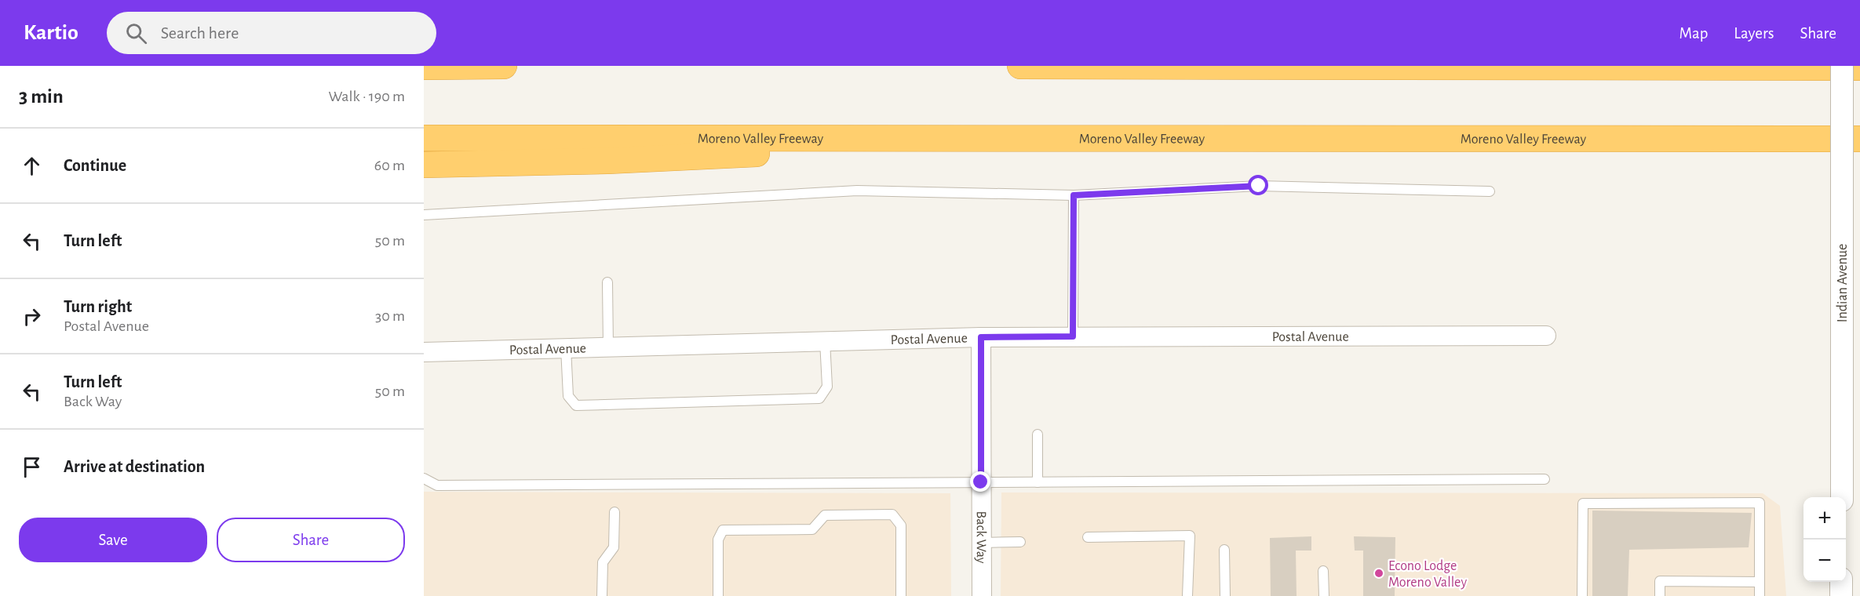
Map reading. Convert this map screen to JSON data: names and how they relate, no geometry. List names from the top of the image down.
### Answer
{
  "streets": {
    "highway": ["Moreno Valley Freeway"],
    "street": ["Indian Avenue", "Postal Avenue", "Back Way"]
  },
  "crossings": [
    ["Postal Avenue", "Back Way"]
  ],
  "places": ["Econo Lodge Moreno Valley"],
  "page": {
    "header": "Kartio",
    "search": "Search here",
    "nav": ["Map", "Layers", "Share"],
    "heading": ["3 min", "Walk · 190 m"],
    "list": [
      ["Continue", "60 m"],
      ["Turn left", "50 m"],
      ["Turn right", "Postal Avenue", "30 m"],
      ["Turn left", "Back Way", "50 m"],
      "Arrive at destination"
    ],
    "map_buttons": ["+", "−"],
    "buttons": ["Save", "Share"]
  }
}
